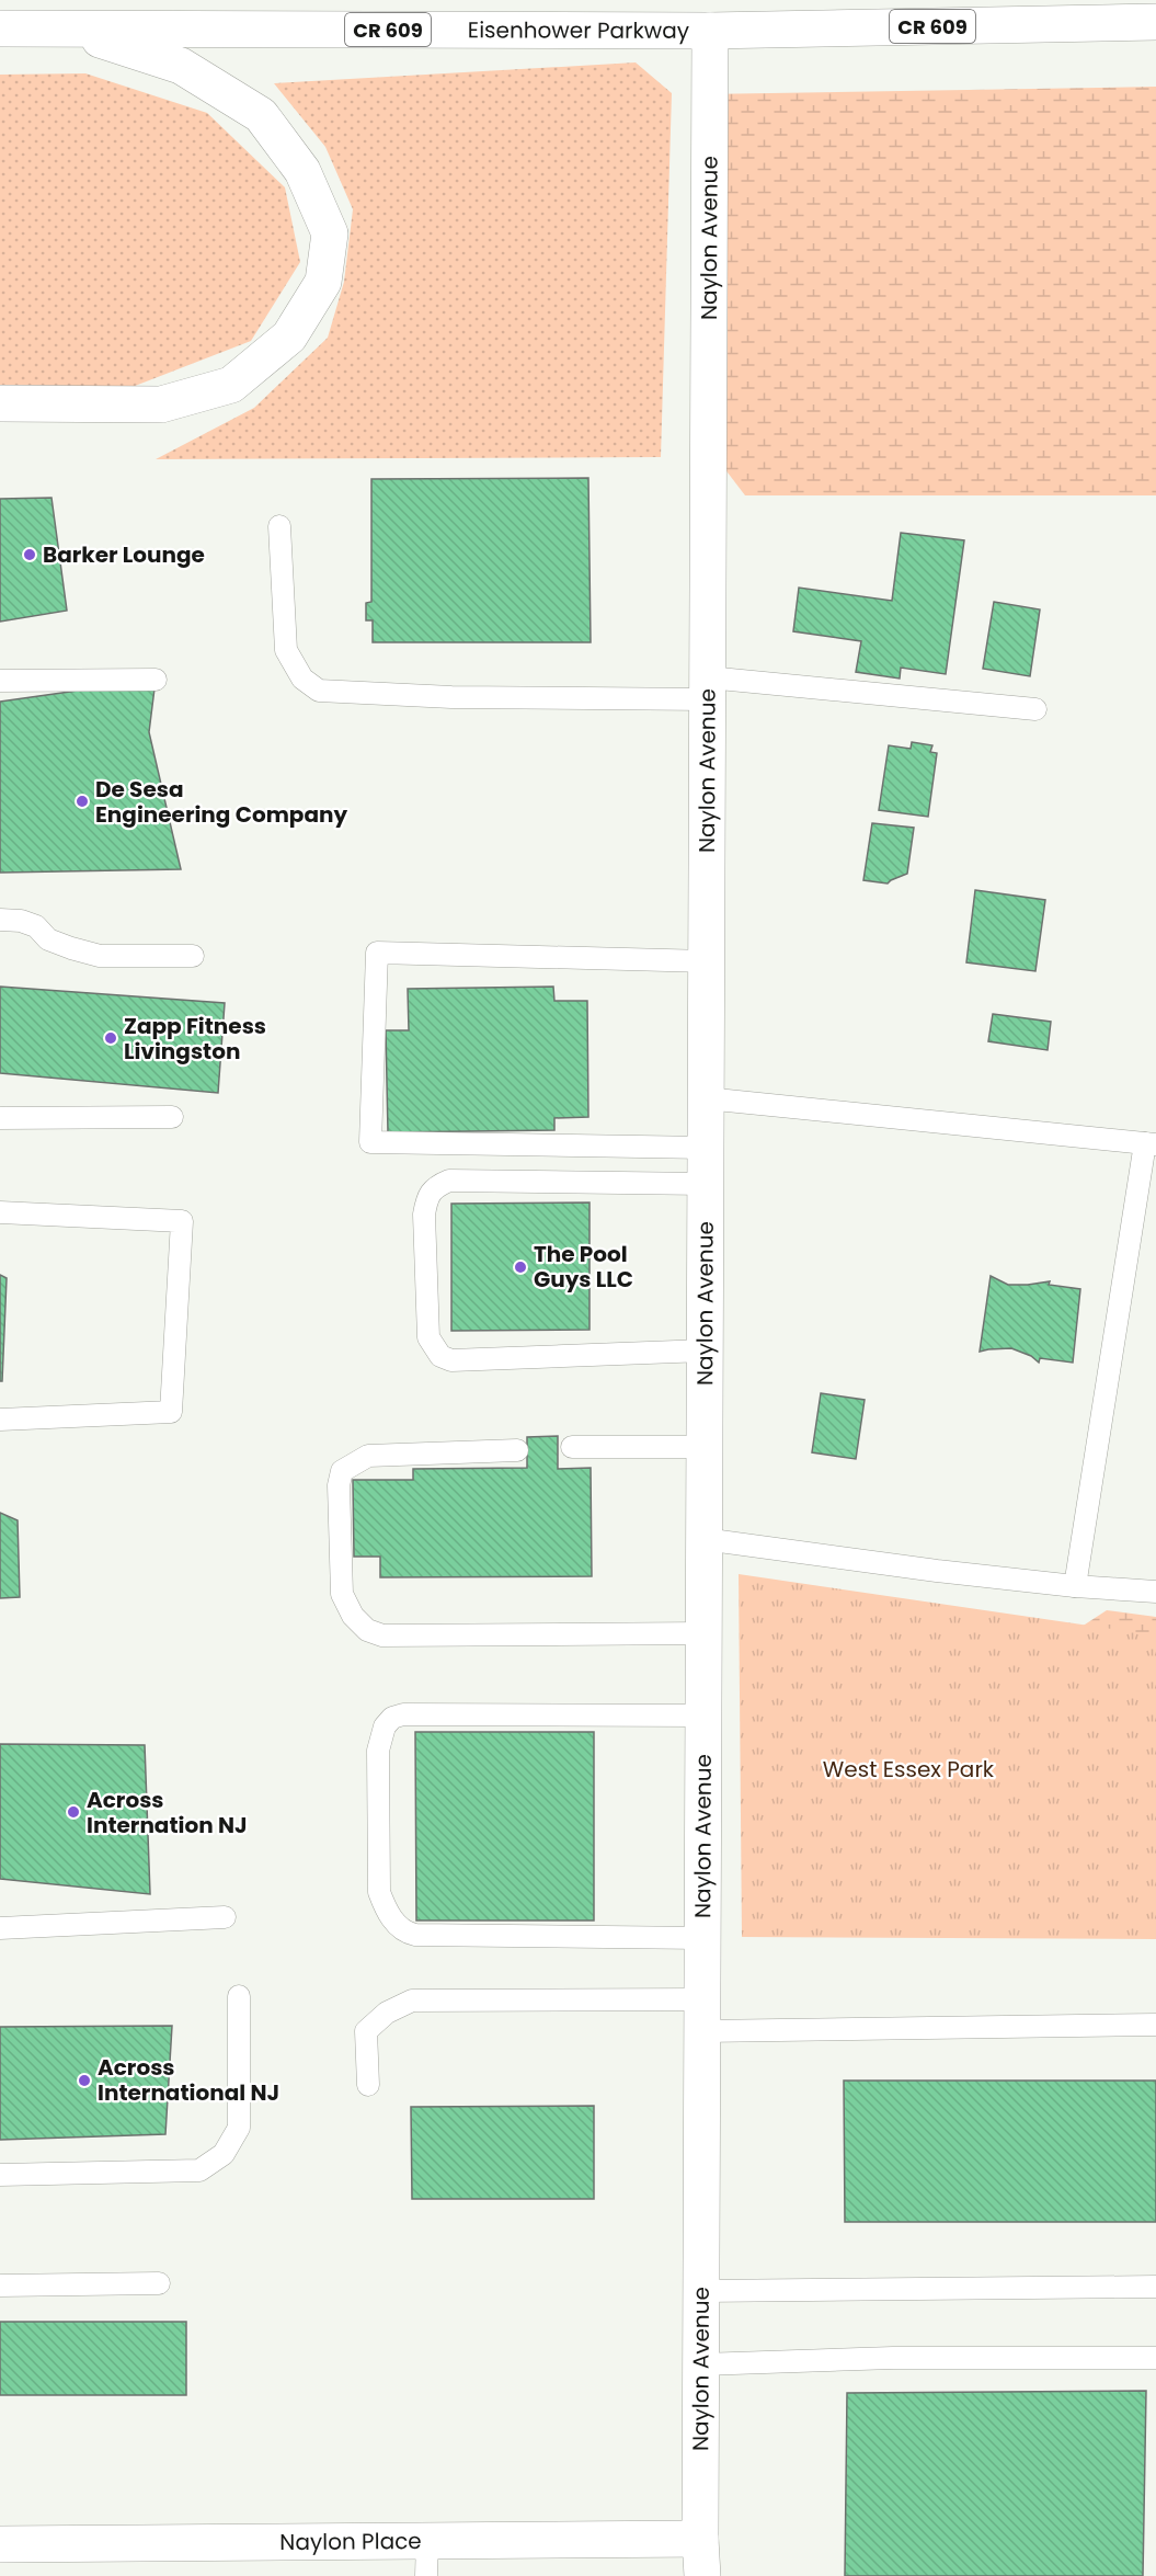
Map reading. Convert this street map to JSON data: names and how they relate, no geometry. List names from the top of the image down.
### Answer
{
  "streets": {
    "street": [
      "CR 609",
      "Eisenhower Parkway",
      "Naylon Avenue",
      "Naylon Place"
    ]
  },
  "crossings": [
    ["Eisenhower Parkway", "Naylon Avenue"],
    ["Naylon Avenue", "Naylon Place"]
  ],
  "parks": ["West Essex Park"],
  "places": [
    "Barker Lounge",
    "De Sesa Engineering Company",
    "Zapp Fitness Livingston",
    "The Pool Guys LLC",
    "Across Internation NJ",
    "Across International NJ"
  ]
}
